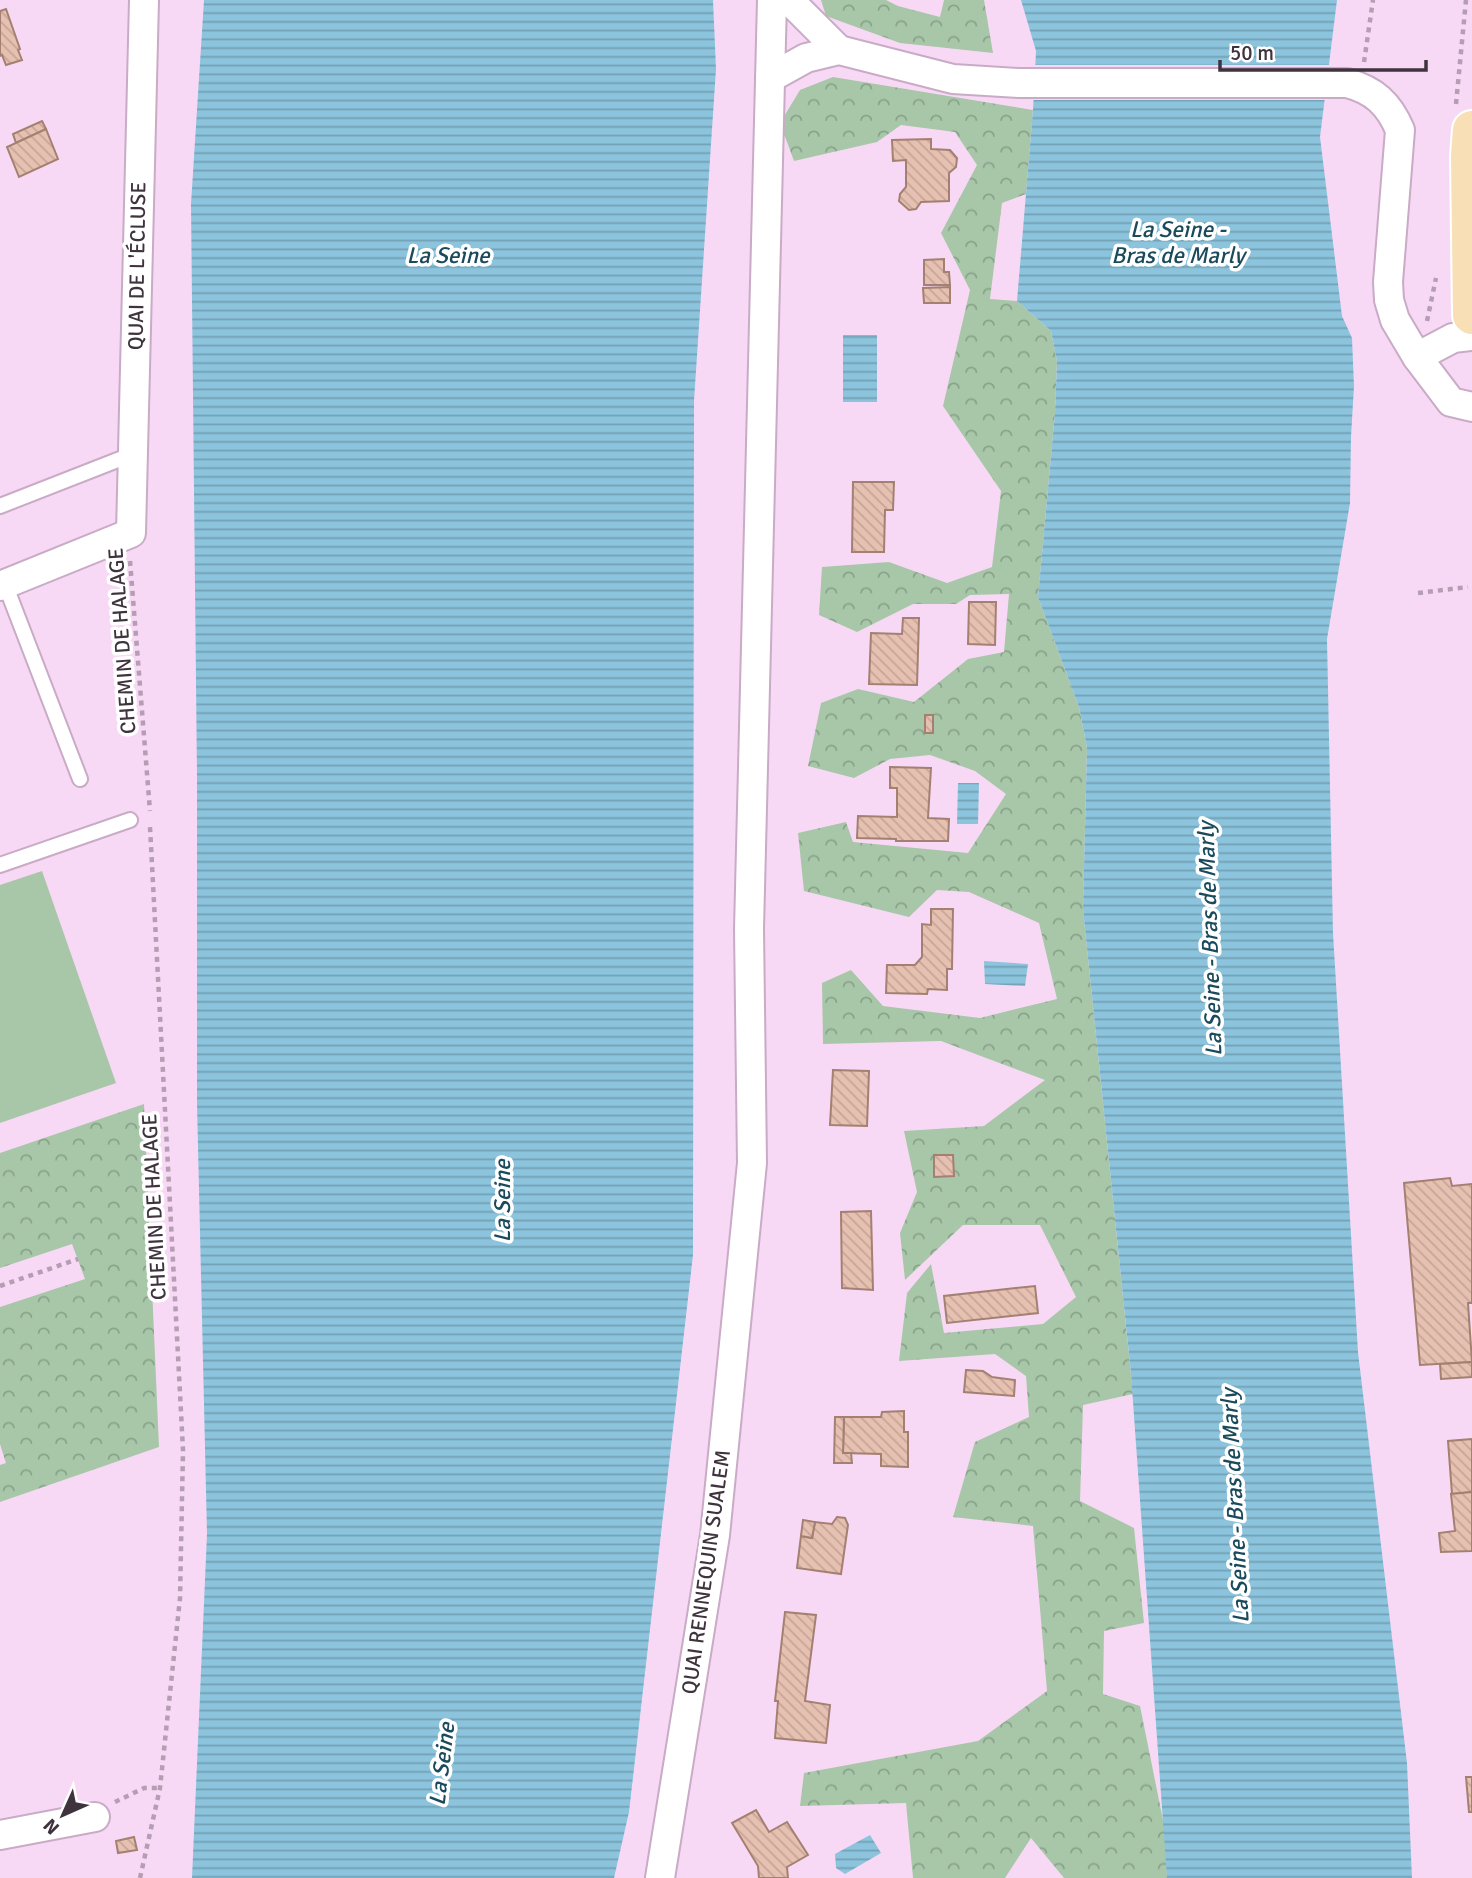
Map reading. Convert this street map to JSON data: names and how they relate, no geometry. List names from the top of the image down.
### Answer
{
  "streets": {
    "street": ["QUAI DE L'ÉCLUSE", "QUAI RENNEQUIN SUALEM"],
    "path": ["CHEMIN DE HALAGE"]
  },
  "crossings": [
    ["QUAI DE L'ÉCLUSE", "CHEMIN DE HALAGE"]
  ],
  "water": ["La Seine - Bras de Marly", "La Seine"],
  "scale_bar": "50 m",
  "north": "bottom left"
}
